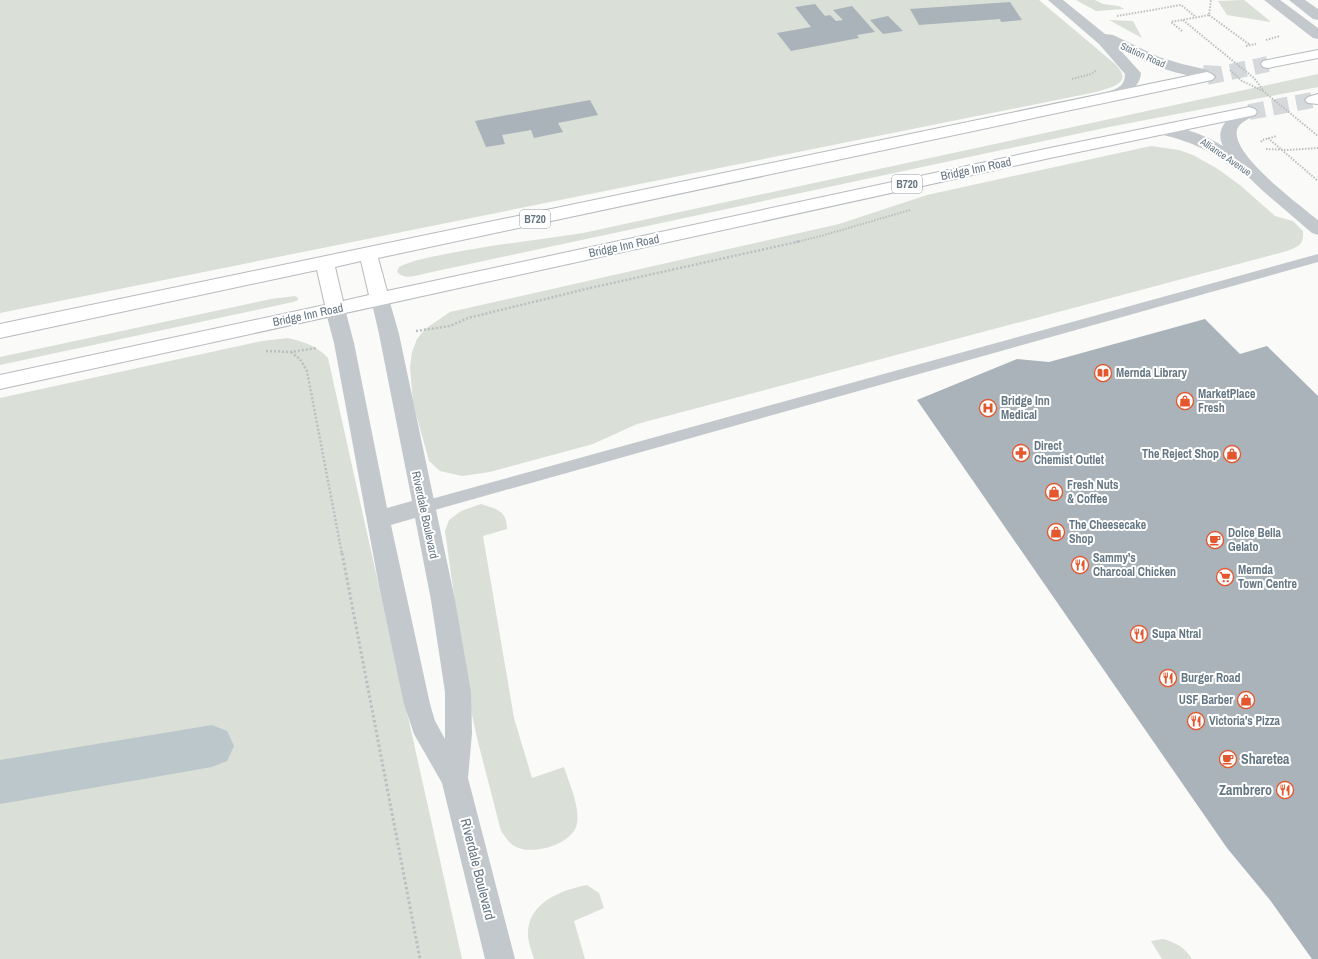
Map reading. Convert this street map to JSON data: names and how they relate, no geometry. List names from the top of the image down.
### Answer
{
  "streets": {
    "main road": ["Bridge Inn Road", "B720", "Riverdale Boulevard"],
    "street": ["Station Road", "Alliance Avenue"]
  },
  "crossings": [
    ["Station Road", "B720"],
    ["Alliance Avenue", "Bridge Inn Road"],
    ["Bridge Inn Road", "Riverdale Boulevard"],
    ["B720", "Riverdale Boulevard"]
  ],
  "places": {
    "library": ["Mernda Library"],
    "shop": [
      "MarketPlace Fresh",
      "The Reject Shop",
      "Fresh Nuts & Coffee",
      "The Cheesecake Shop",
      "USF Barber"
    ],
    "hospital": ["Bridge Inn Medical"],
    "pharmacy": ["Direct Chemist Outlet"],
    "cafe": ["Dolce Bella Gelato", "Sharetea"],
    "restaurant": [
      "Sammy's Charcoal Chicken",
      "Supa Ntral",
      "Burger Road",
      "Victoria's Pizza",
      "Zambrero"
    ],
    "supermarket": ["Mernda Town Centre"]
  }
}
